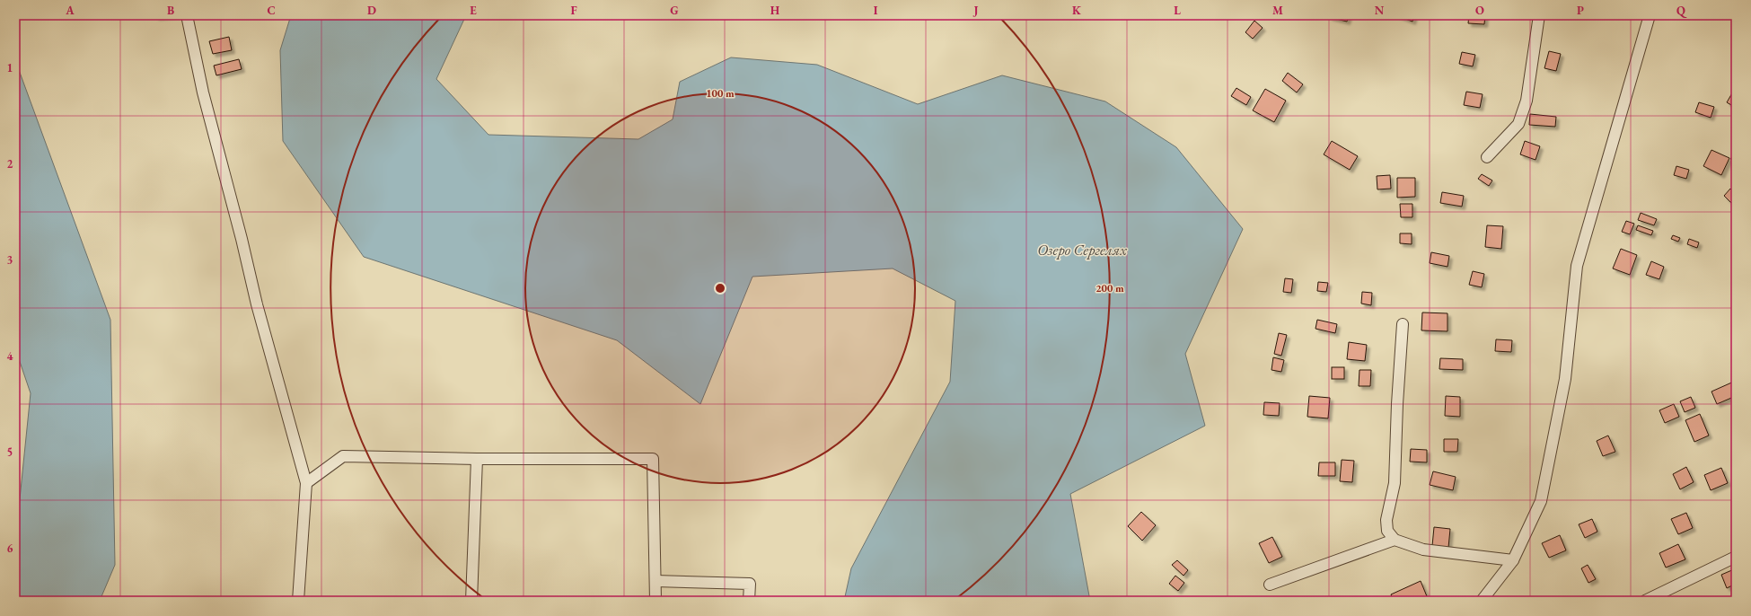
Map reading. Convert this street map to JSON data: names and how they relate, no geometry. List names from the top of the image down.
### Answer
{
  "water": ["Озеро Сергелях"],
  "grid": {
    "columns": [
      "A",
      "B",
      "C",
      "D",
      "E",
      "F",
      "G",
      "H",
      "I",
      "J",
      "K",
      "L",
      "M",
      "N",
      "O",
      "P",
      "Q"
    ],
    "rows": [
      "1",
      "2",
      "3",
      "4",
      "5",
      "6"
    ]
  },
  "rings": ["100 m", "200 m"]
}
